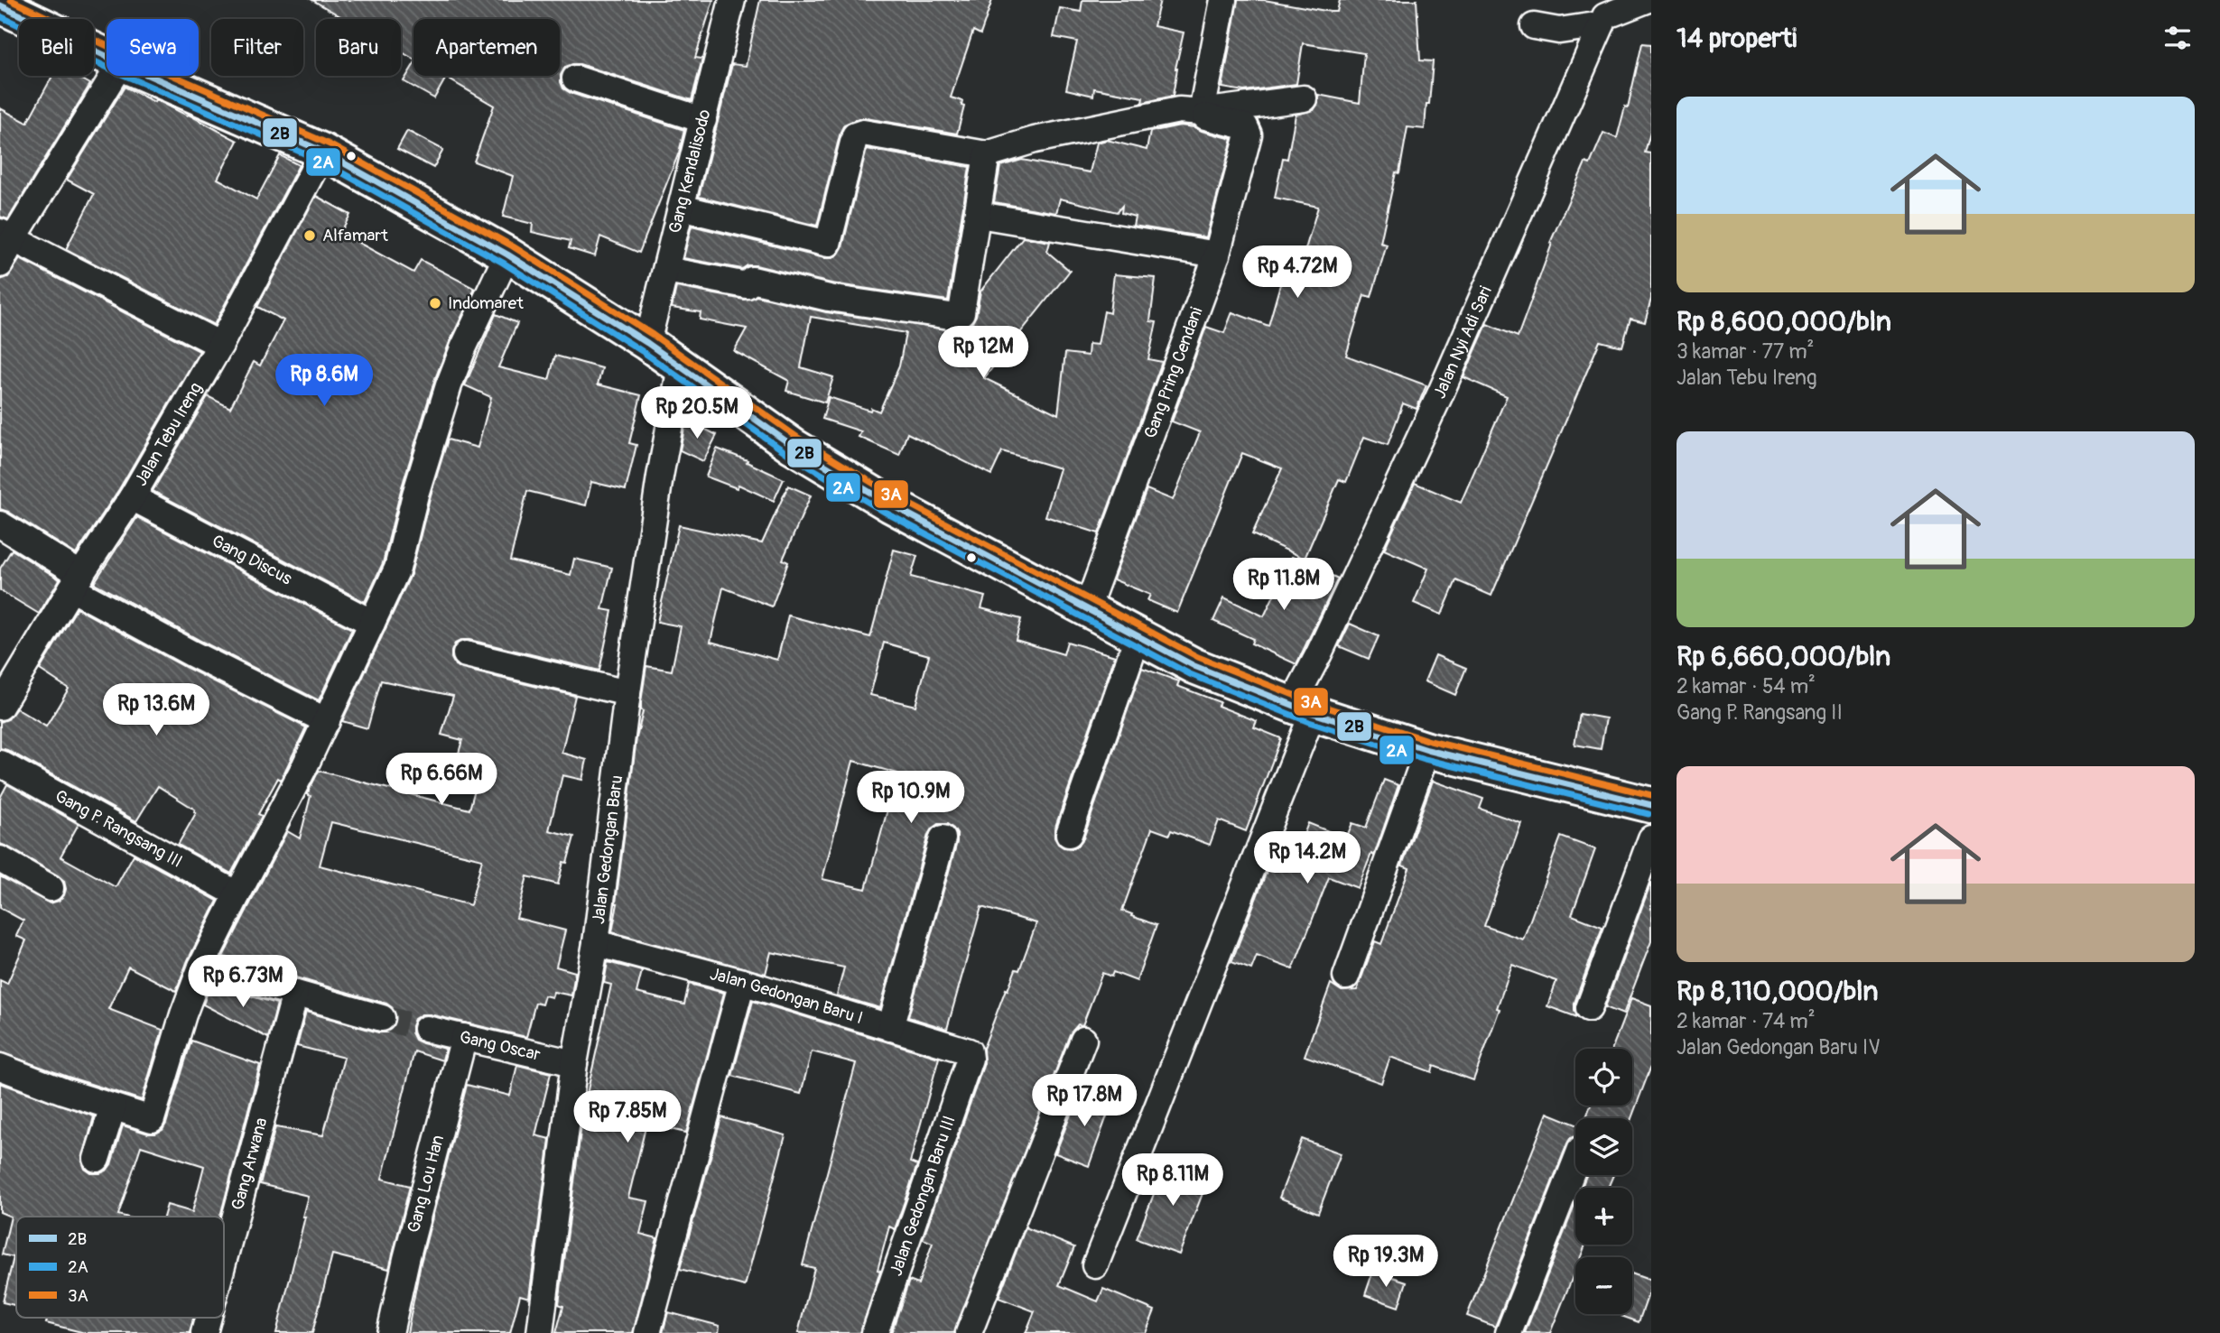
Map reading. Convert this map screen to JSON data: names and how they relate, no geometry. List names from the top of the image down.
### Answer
{
  "streets": {
    "street": [
      "Gang Kendalisodo",
      "Jalan Nyi Adi Sari",
      "Gang Pring Cendani",
      "Jalan Tebu Ireng",
      "Gang Discus",
      "Gang P. Rangsang III",
      "Jalan Gedongan Baru",
      "Jalan Gedongan Baru I",
      "Gang Oscar",
      "Gang Arwana",
      "Gang Lou Han",
      "Jalan Gedongan Baru III"
    ]
  },
  "crossings": [
    ["Jalan Tebu Ireng", "Gang Discus"],
    ["Jalan Gedongan Baru", "Jalan Gedongan Baru I"],
    ["Jalan Gedongan Baru", "Gang Oscar"],
    ["Jalan Gedongan Baru I", "Jalan Gedongan Baru III"],
    ["Gang Oscar", "Gang Lou Han"]
  ],
  "places": ["Alfamart", "Indomaret"],
  "lines": ["transit line 3A", "transit line 2B", "transit line 2A"],
  "legend": ["2B", "2A", "3A"],
  "page": {
    "heading": "14 properti",
    "chip": [
      "Beli",
      "Sewa",
      "Filter",
      "Baru",
      "Apartemen"
    ],
    "list": [
      {
        "name": "Rp 8,600,000/bln",
        "note": "3 kamar · 77 m² · Jalan Tebu Ireng"
      },
      {
        "name": "Rp 6,660,000/bln",
        "note": "2 kamar · 54 m² · Gang P. Rangsang II"
      },
      {
        "name": "Rp 8,110,000/bln",
        "note": "2 kamar · 74 m² · Jalan Gedongan Baru IV"
      }
    ],
    "price": [
      "Rp 4.72M",
      "Rp 12M",
      "Rp 8.6M",
      "Rp 20.5M",
      "Rp 11.8M",
      "Rp 13.6M",
      "Rp 6.66M",
      "Rp 10.9M",
      "Rp 14.2M",
      "Rp 6.73M",
      "Rp 17.8M",
      "Rp 7.85M",
      "Rp 8.11M",
      "Rp 19.3M"
    ],
    "map_buttons": ["+", "−"]
  }
}
